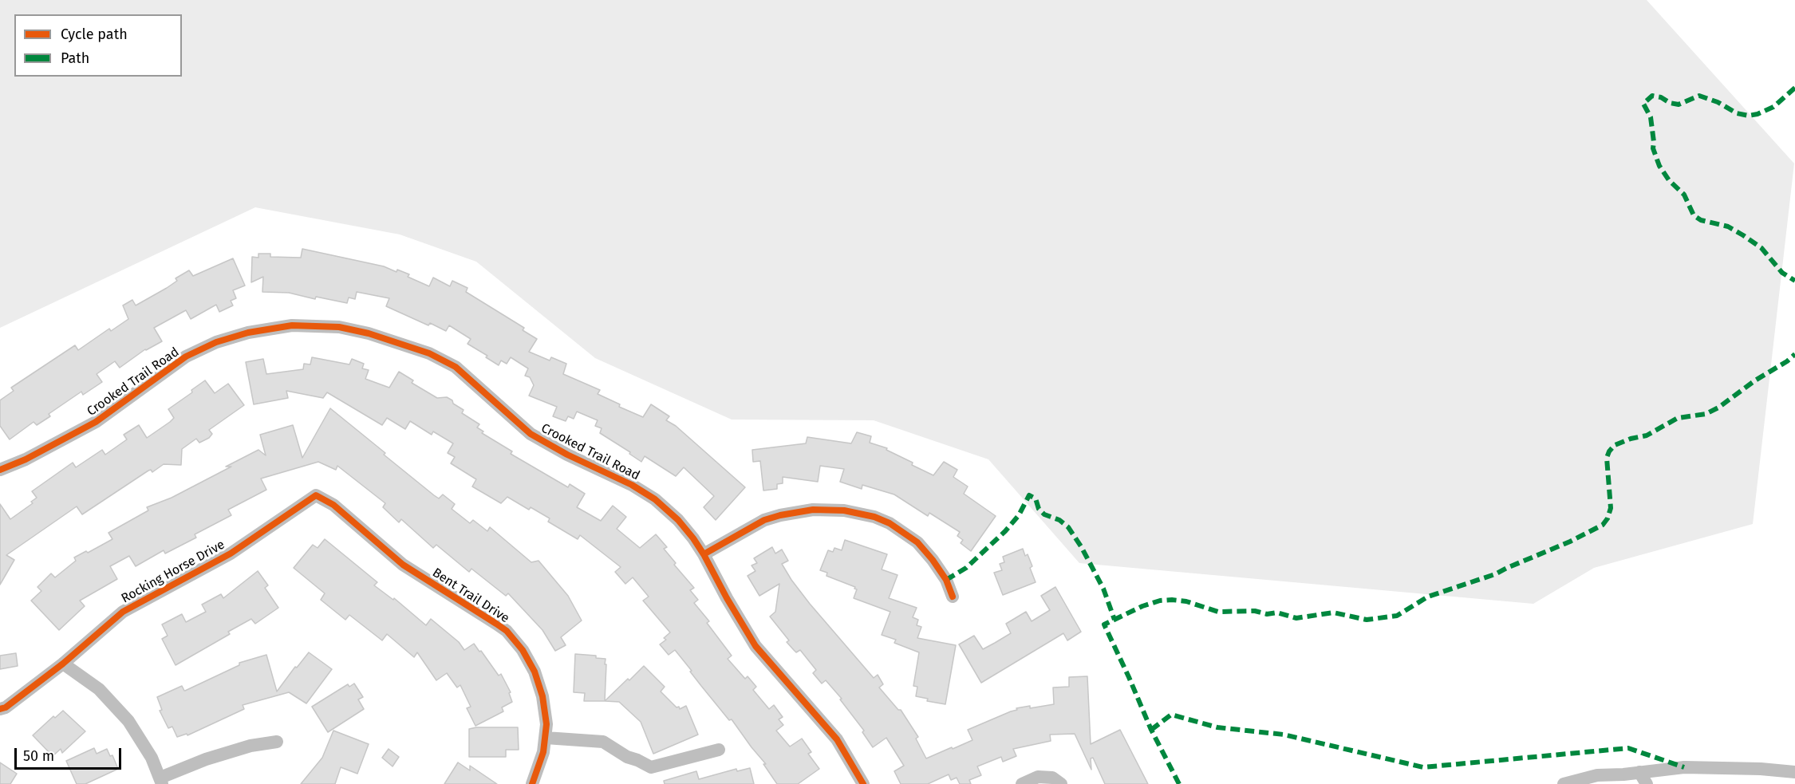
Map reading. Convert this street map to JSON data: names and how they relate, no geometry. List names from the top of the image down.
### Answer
{
  "streets": {
    "street": ["Crooked Trail Road", "Rocking Horse Drive", "Bent Trail Drive"]
  },
  "crossings": [
    ["Rocking Horse Drive", "Bent Trail Drive"]
  ],
  "legend": ["Cycle path", "Path"],
  "scale_bar": "50 m"
}
